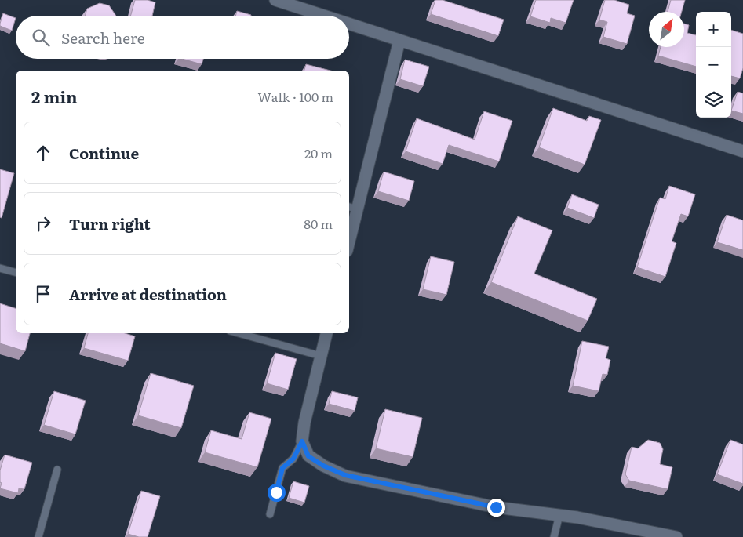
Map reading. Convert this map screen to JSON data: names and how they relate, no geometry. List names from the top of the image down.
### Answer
{
  "north": "top right",
  "page": {
    "map_buttons": ["+", "−"],
    "search": "Search here",
    "heading": ["2 min", "Walk · 100 m"],
    "list": [
      ["Continue", "20 m"],
      ["Turn right", "80 m"],
      "Arrive at destination"
    ]
  }
}
